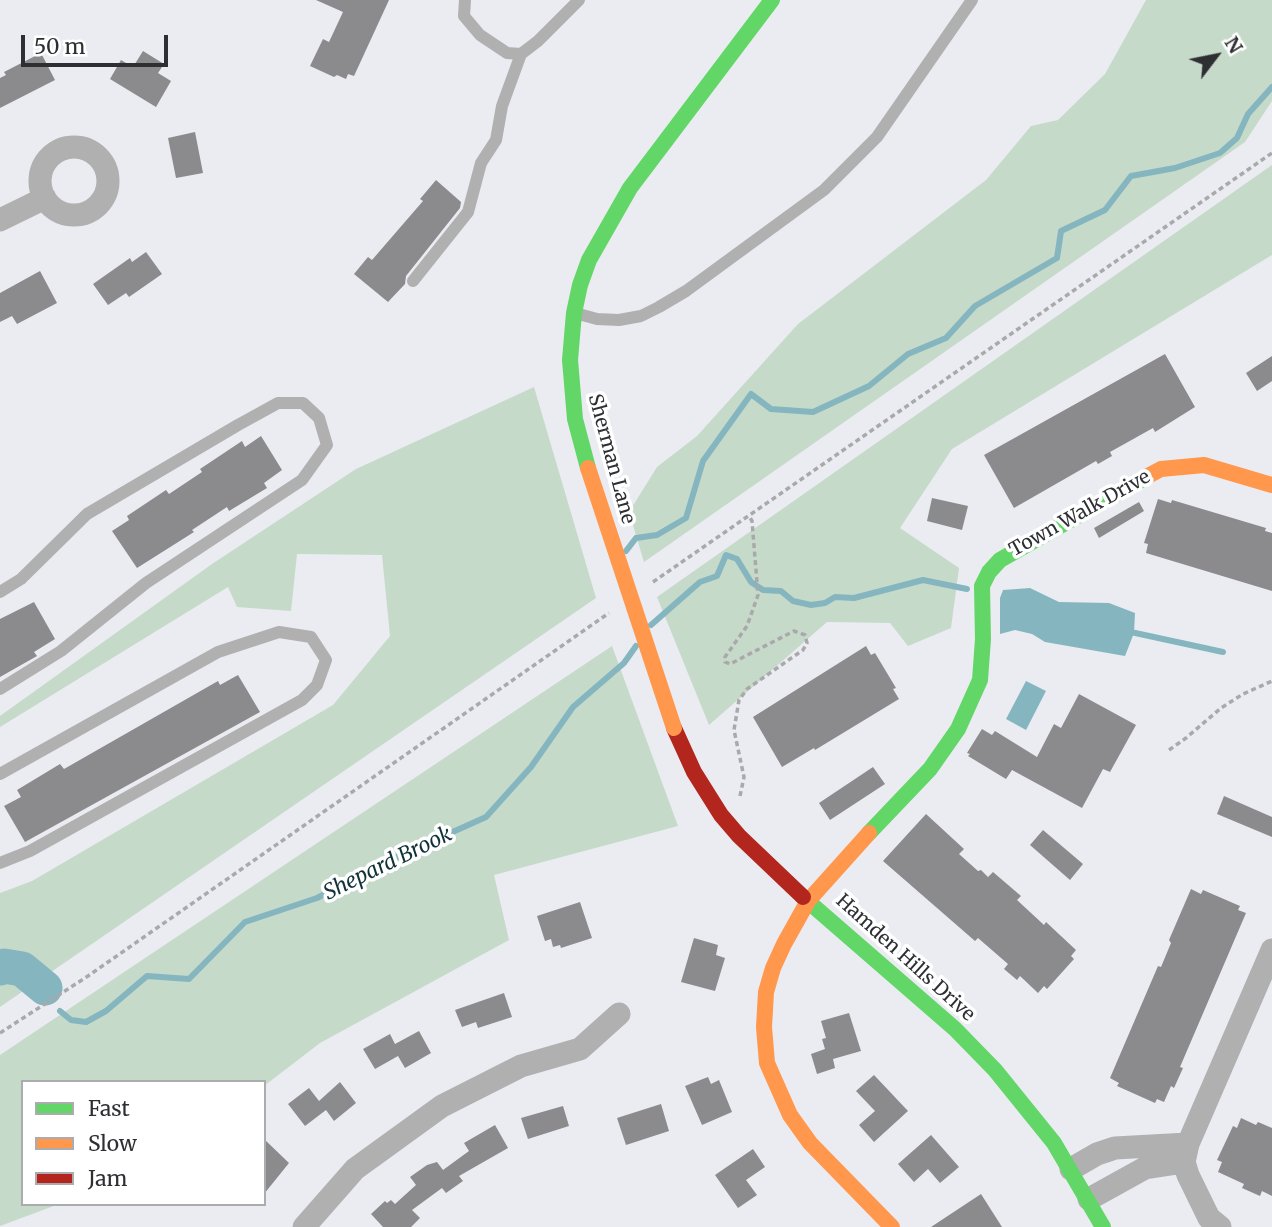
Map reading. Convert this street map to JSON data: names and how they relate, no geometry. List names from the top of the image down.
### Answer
{
  "streets": {
    "street": ["Sherman Lane", "Town Walk Drive", "Hamden Hills Drive"]
  },
  "crossings": [
    ["Sherman Lane", "Hamden Hills Drive"],
    ["Town Walk Drive", "Hamden Hills Drive"]
  ],
  "water": ["Shepard Brook"],
  "legend": ["Fast", "Slow", "Jam"],
  "scale_bar": "50 m",
  "north": "top right"
}
